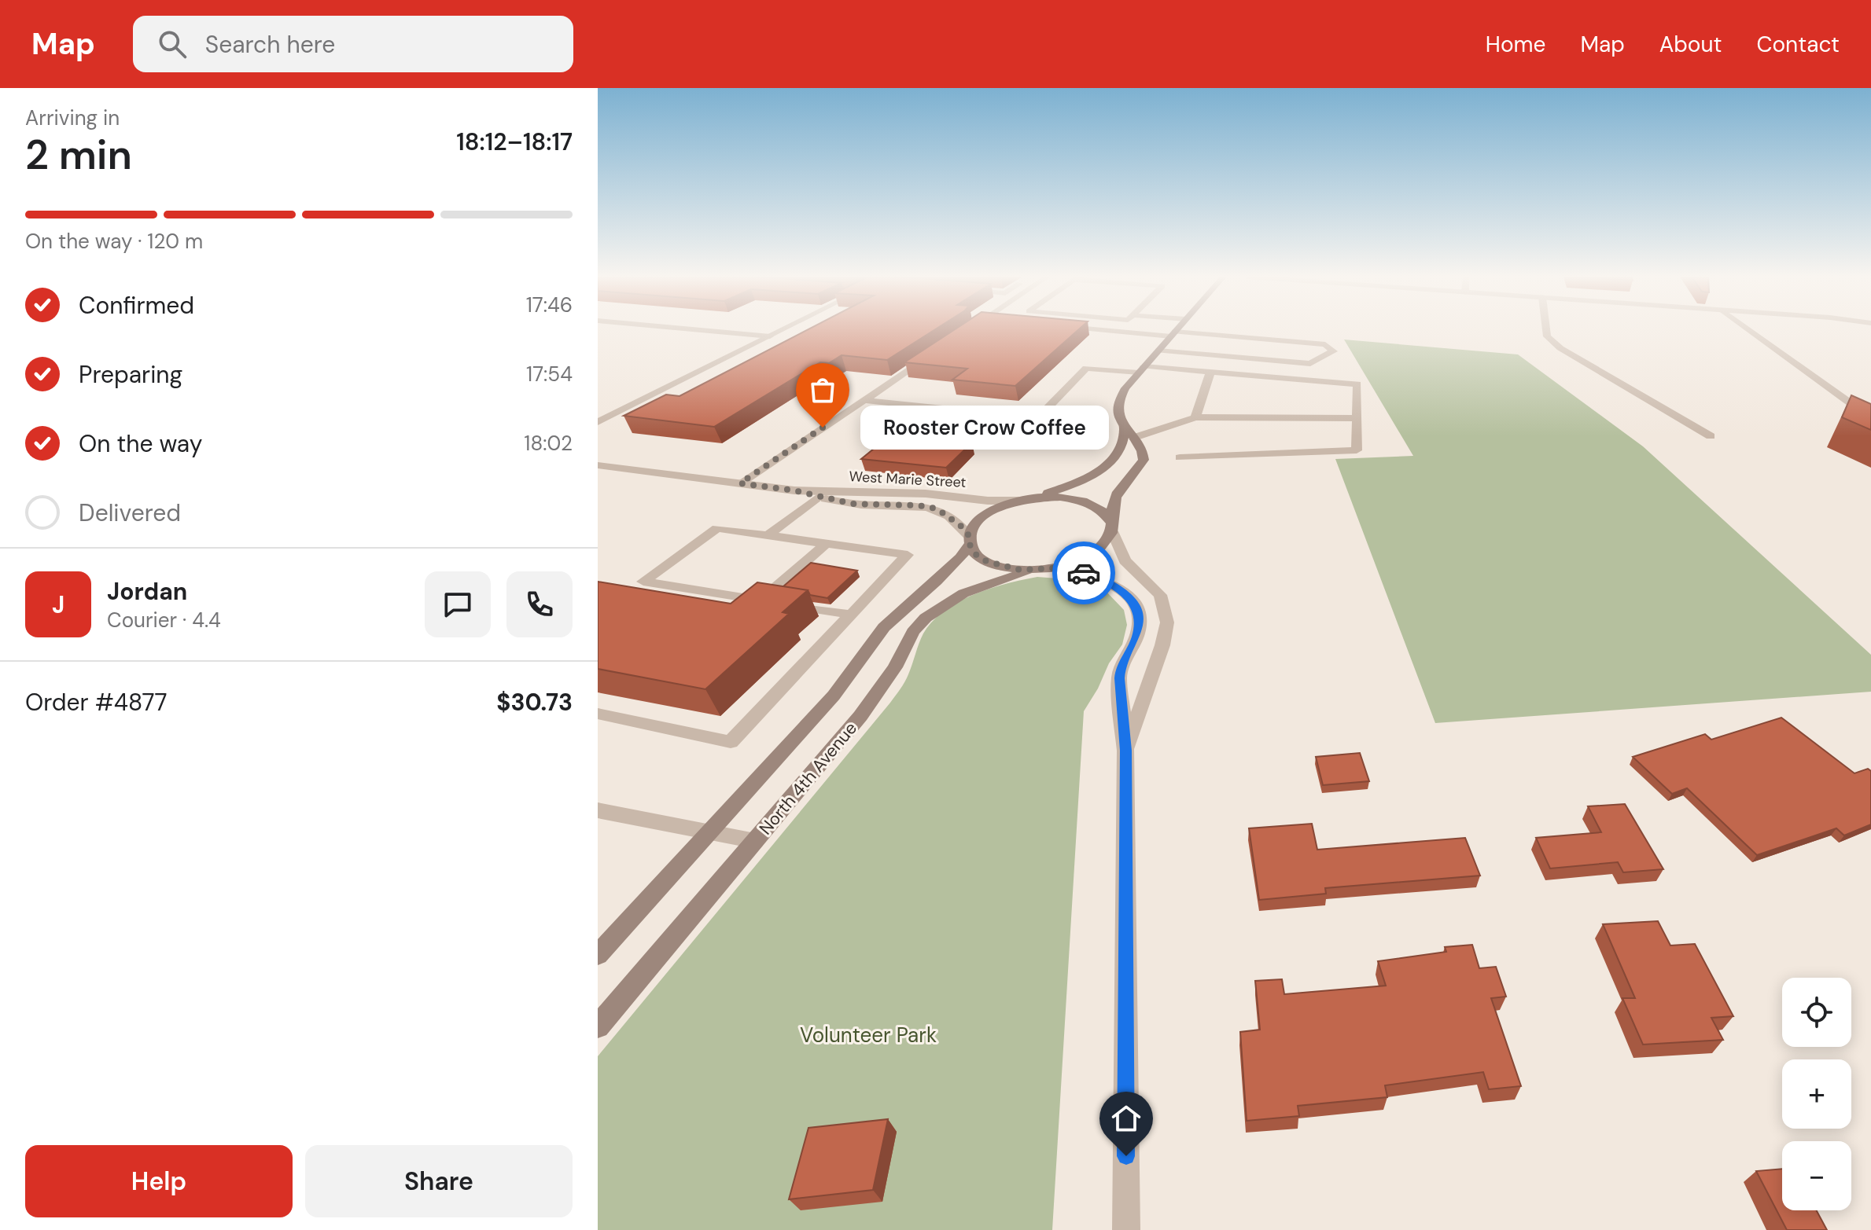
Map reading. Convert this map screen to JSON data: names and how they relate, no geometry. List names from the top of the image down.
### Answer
{
  "streets": {
    "main road": ["North 4th Avenue"],
    "street": ["West Marie Street"]
  },
  "crossings": [
    ["West Marie Street", "North 4th Avenue"]
  ],
  "parks": ["Volunteer Park"],
  "places": ["Rooster Crow Coffee"],
  "page": {
    "header": "Map",
    "search": "Search here",
    "nav": [
      "Home",
      "Map",
      "About",
      "Contact"
    ],
    "heading": ["2 min", "Arriving in", "18:12–18:17"],
    "panel": [
      "Jordan",
      "Courier · 4.4",
      "Order #4877",
      "$30.73"
    ],
    "bar": "On the way · 120 m",
    "list": [
      ["Confirmed", "17:46"],
      ["Preparing", "17:54"],
      ["On the way", "18:02"],
      "Delivered"
    ],
    "bubble": "Rooster Crow Coffee",
    "round": "J",
    "map_buttons": ["+", "−"],
    "buttons": ["Help", "Share"]
  }
}
